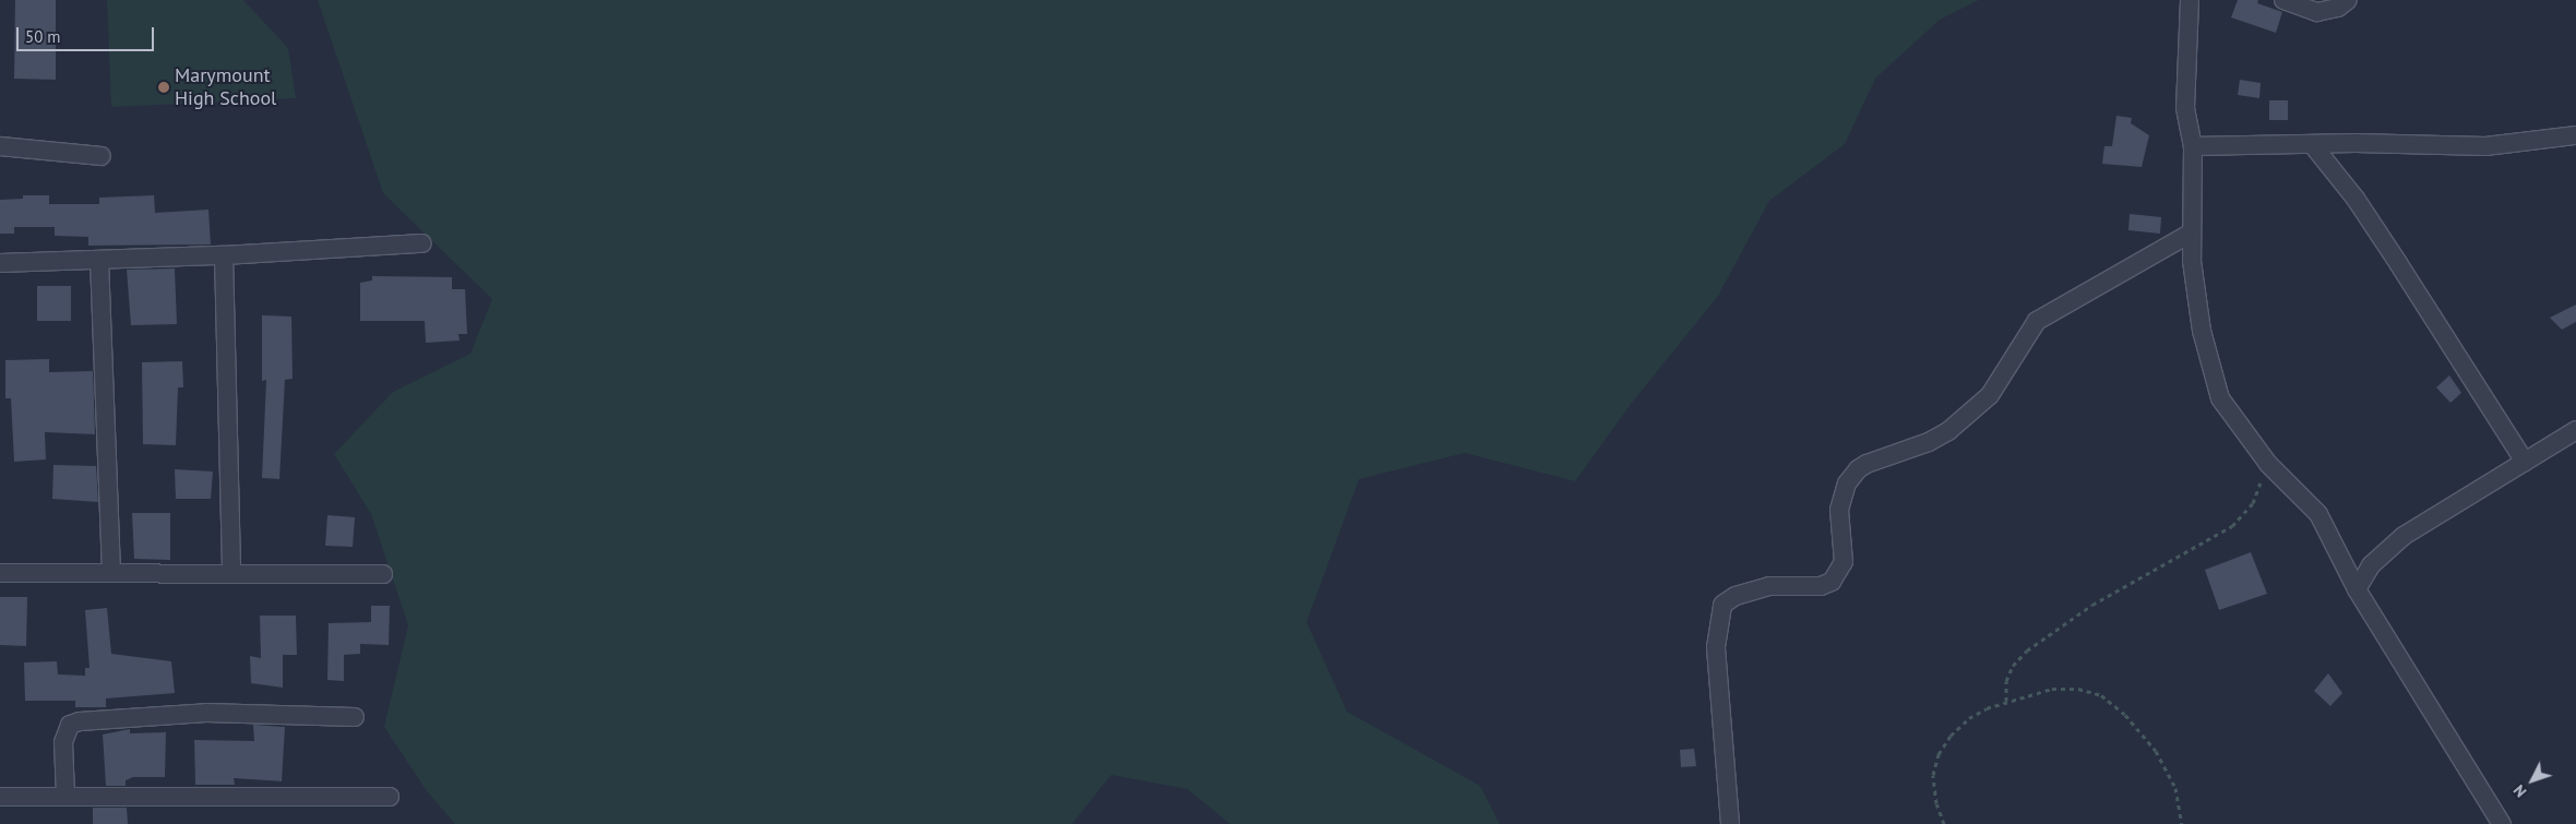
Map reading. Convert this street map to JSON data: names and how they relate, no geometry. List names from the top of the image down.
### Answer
{
  "places": ["Marymount High School"],
  "scale_bar": "50 m",
  "north": "bottom left"
}
